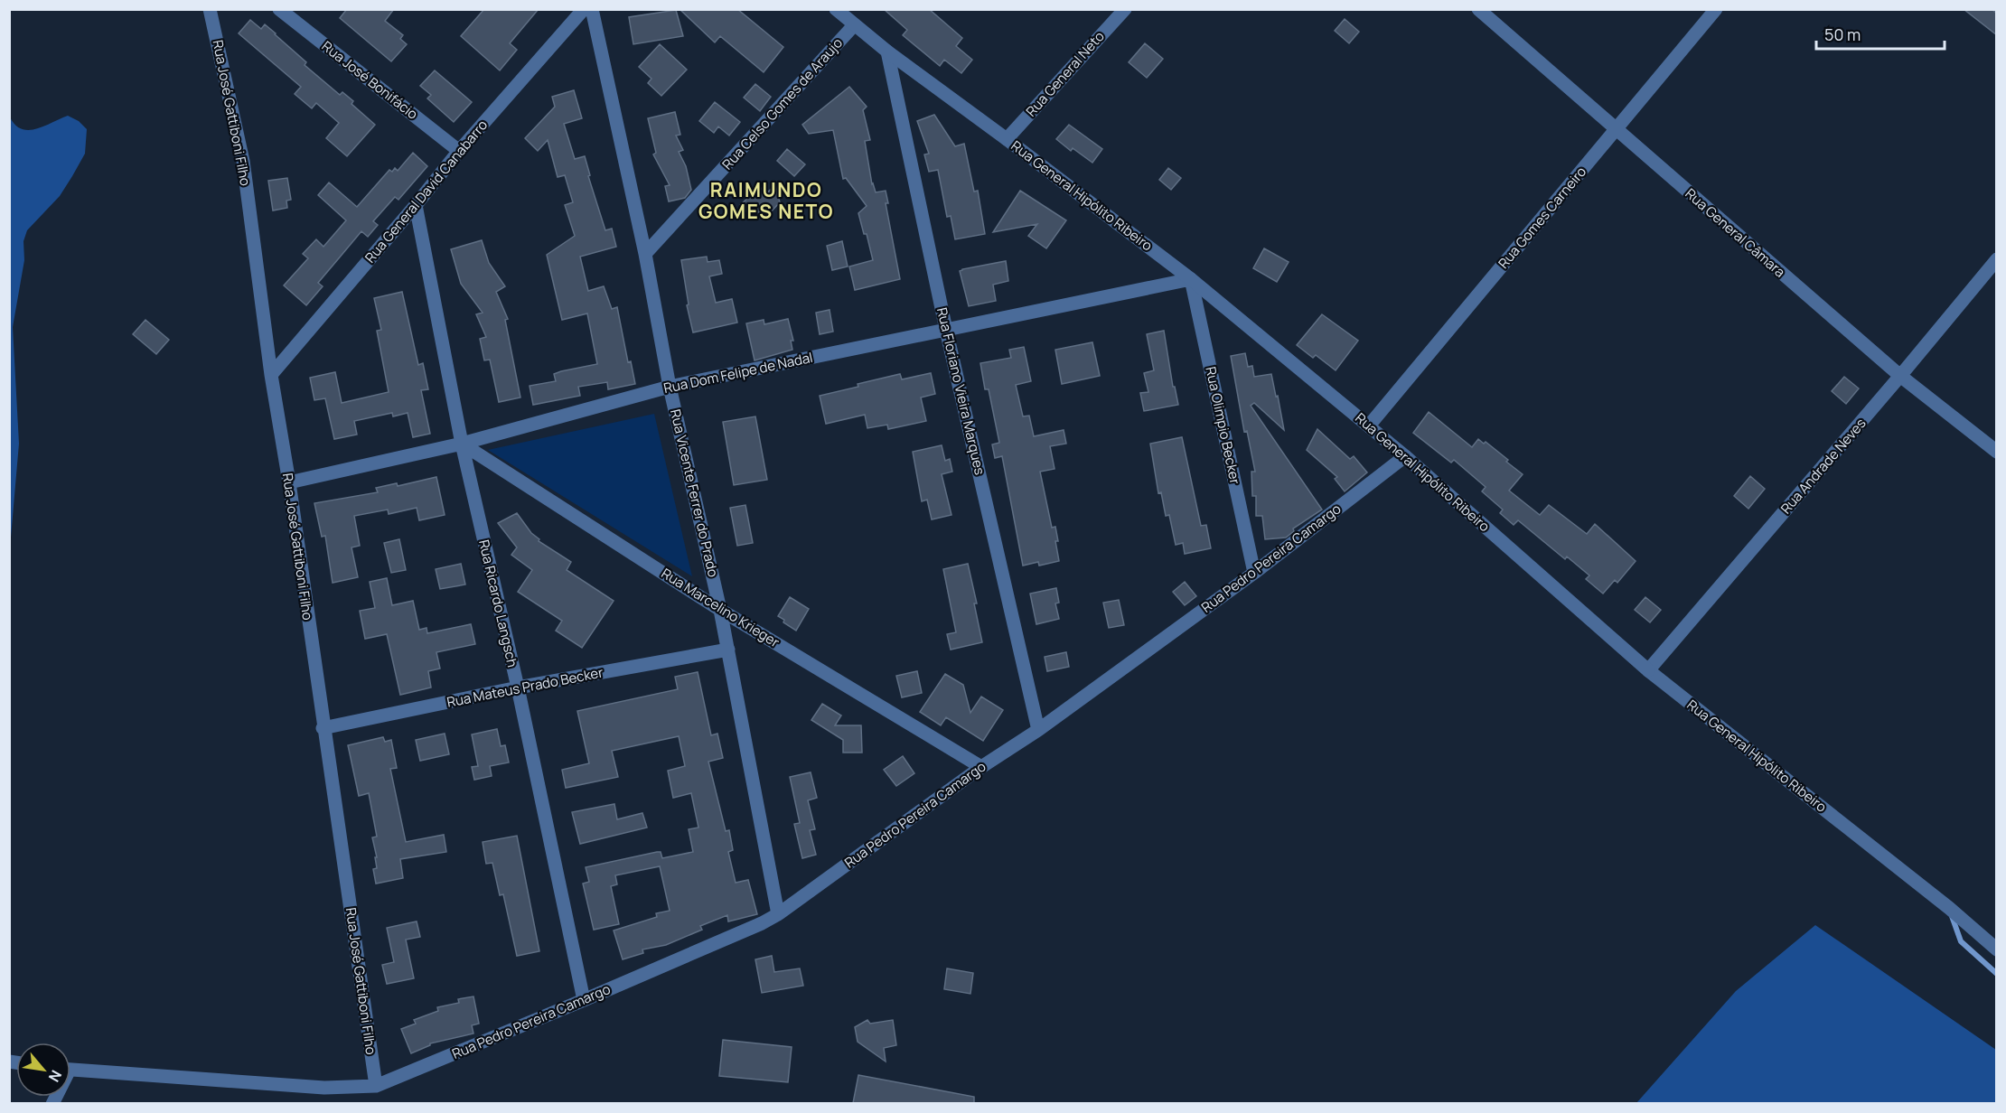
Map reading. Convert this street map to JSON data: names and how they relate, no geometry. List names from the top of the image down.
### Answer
{
  "streets": {
    "street": [
      "Rua General Neto",
      "Rua José Bonifácio",
      "Rua Celso Gomes de Araujo",
      "Rua José Gattiboni Filho",
      "Rua General David Canabarro",
      "Rua General Hipólito Ribeiro",
      "Rua Gomes Carneiro",
      "Rua General Câmara",
      "Rua Dom Felipe de Nadal",
      "Rua Floriano Vieira Marques",
      "Rua Olimpio Becker",
      "Rua Andrade Neves",
      "Rua Vicente Ferrer do Prado",
      "Rua Pedro Pereira Camargo",
      "Rua Ricardo Langsch",
      "Rua Marcelino Krieger",
      "Rua Mateus Prado Becker"
    ]
  },
  "crossings": [
    ["Rua General Neto", "Rua General Hipólito Ribeiro"],
    ["Rua José Bonifácio", "Rua General David Canabarro"],
    ["Rua Celso Gomes de Araujo", "Rua General Hipólito Ribeiro"],
    ["Rua Celso Gomes de Araujo", "Rua Vicente Ferrer do Prado"],
    ["Rua José Gattiboni Filho", "Rua General David Canabarro"],
    ["Rua José Gattiboni Filho", "Rua Dom Felipe de Nadal"],
    ["Rua José Gattiboni Filho", "Rua Pedro Pereira Camargo"],
    ["Rua José Gattiboni Filho", "Rua Mateus Prado Becker"],
    ["Rua General David Canabarro", "Rua Ricardo Langsch"],
    ["Rua General Hipólito Ribeiro", "Rua Gomes Carneiro"],
    ["Rua General Hipólito Ribeiro", "Rua Dom Felipe de Nadal"],
    ["Rua General Hipólito Ribeiro", "Rua Floriano Vieira Marques"],
    ["Rua General Hipólito Ribeiro", "Rua Olimpio Becker"],
    ["Rua General Hipólito Ribeiro", "Rua Andrade Neves"],
    ["Rua General Hipólito Ribeiro", "Rua Pedro Pereira Camargo"],
    ["Rua Gomes Carneiro", "Rua General Câmara"],
    ["Rua General Câmara", "Rua Andrade Neves"],
    ["Rua Dom Felipe de Nadal", "Rua Floriano Vieira Marques"],
    ["Rua Dom Felipe de Nadal", "Rua Olimpio Becker"],
    ["Rua Dom Felipe de Nadal", "Rua Vicente Ferrer do Prado"],
    ["Rua Dom Felipe de Nadal", "Rua Ricardo Langsch"],
    ["Rua Dom Felipe de Nadal", "Rua Marcelino Krieger"],
    ["Rua Floriano Vieira Marques", "Rua Pedro Pereira Camargo"],
    ["Rua Olimpio Becker", "Rua Pedro Pereira Camargo"],
    ["Rua Vicente Ferrer do Prado", "Rua Pedro Pereira Camargo"],
    ["Rua Vicente Ferrer do Prado", "Rua Marcelino Krieger"],
    ["Rua Vicente Ferrer do Prado", "Rua Mateus Prado Becker"],
    ["Rua Pedro Pereira Camargo", "Rua Ricardo Langsch"],
    ["Rua Pedro Pereira Camargo", "Rua Marcelino Krieger"],
    ["Rua Ricardo Langsch", "Rua Marcelino Krieger"],
    ["Rua Ricardo Langsch", "Rua Mateus Prado Becker"]
  ],
  "districts": ["RAIMUNDO GOMES NETO"],
  "scale_bar": "50 m",
  "north": "bottom right"
}
